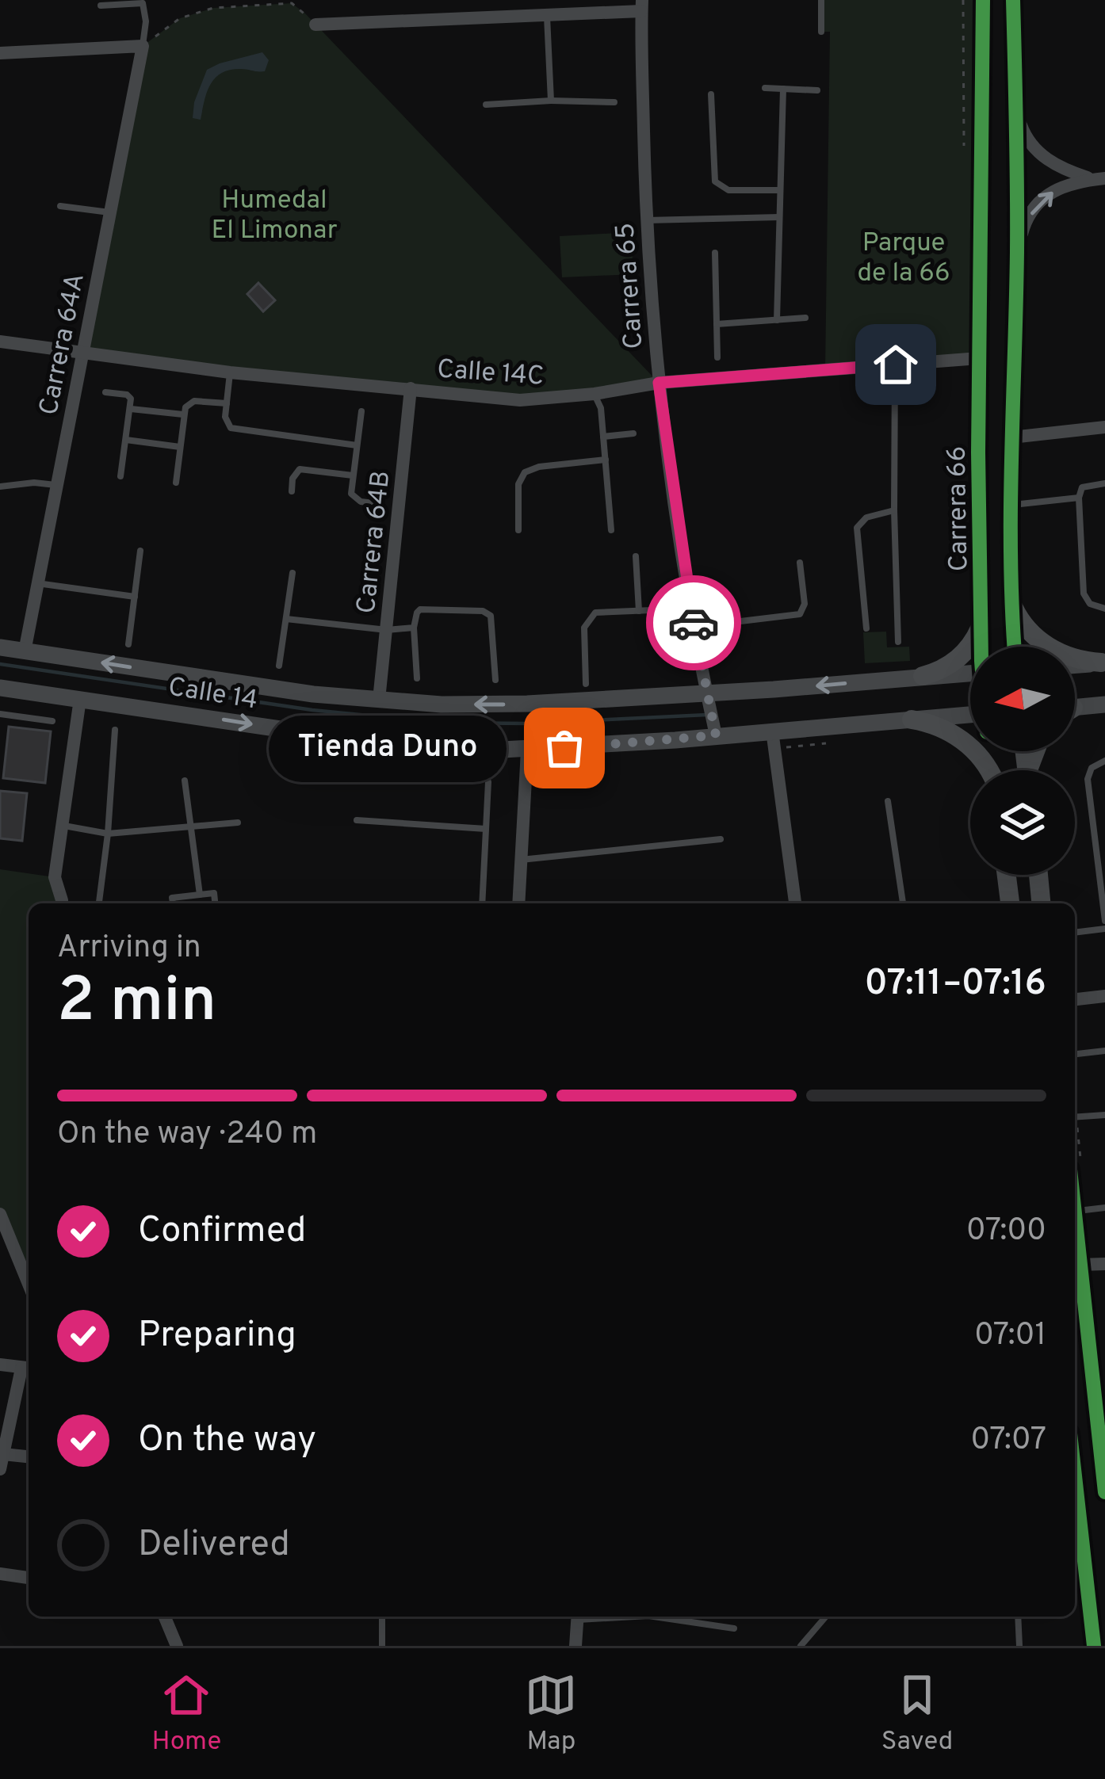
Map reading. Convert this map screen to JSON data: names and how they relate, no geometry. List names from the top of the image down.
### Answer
{
  "streets": {
    "main road": ["Carrera 66"],
    "street": [
      "Carrera 65",
      "Carrera 64A",
      "Calle 14C",
      "Carrera 64B",
      "Calle 14"
    ]
  },
  "crossings": [
    ["Carrera 65", "Calle 14C"],
    ["Carrera 65", "Calle 14"],
    ["Carrera 64A", "Calle 14C"],
    ["Carrera 64A", "Calle 14"],
    ["Calle 14C", "Carrera 66"],
    ["Calle 14C", "Carrera 64B"],
    ["Carrera 64B", "Calle 14"]
  ],
  "parks": ["Humedal El Limonar", "Parque de la 66"],
  "places": ["Tienda Duno"],
  "north": "left",
  "page": {
    "bubble": "Tienda Duno",
    "heading": ["2 min", "Arriving in", "07:11–07:16"],
    "bar": "On the way · 240 m",
    "list": [
      ["Confirmed", "07:00"],
      ["Preparing", "07:01"],
      ["On the way", "07:07"],
      "Delivered"
    ],
    "tabs": ["Home", "Map", "Saved"]
  }
}
